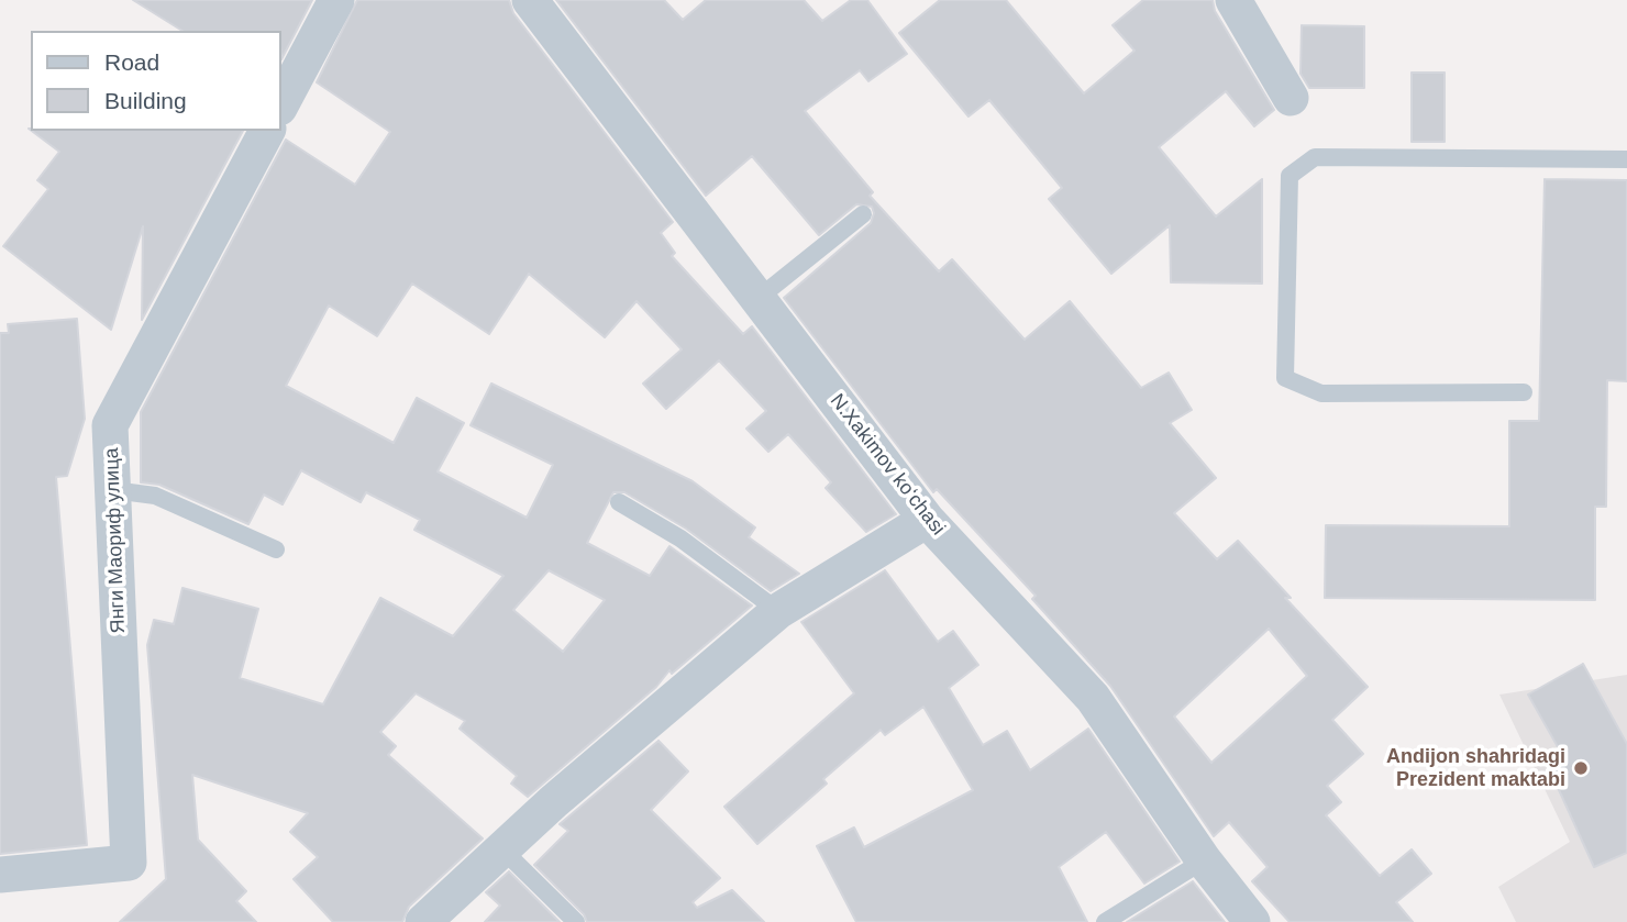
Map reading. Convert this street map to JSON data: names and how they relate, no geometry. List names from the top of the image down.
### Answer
{
  "streets": {
    "street": ["N.Xakimov koʻchasi", "Янги Маориф улица"]
  },
  "places": ["Andijon shahridagi Prezident maktabi"],
  "legend": ["Road", "Building"]
}
